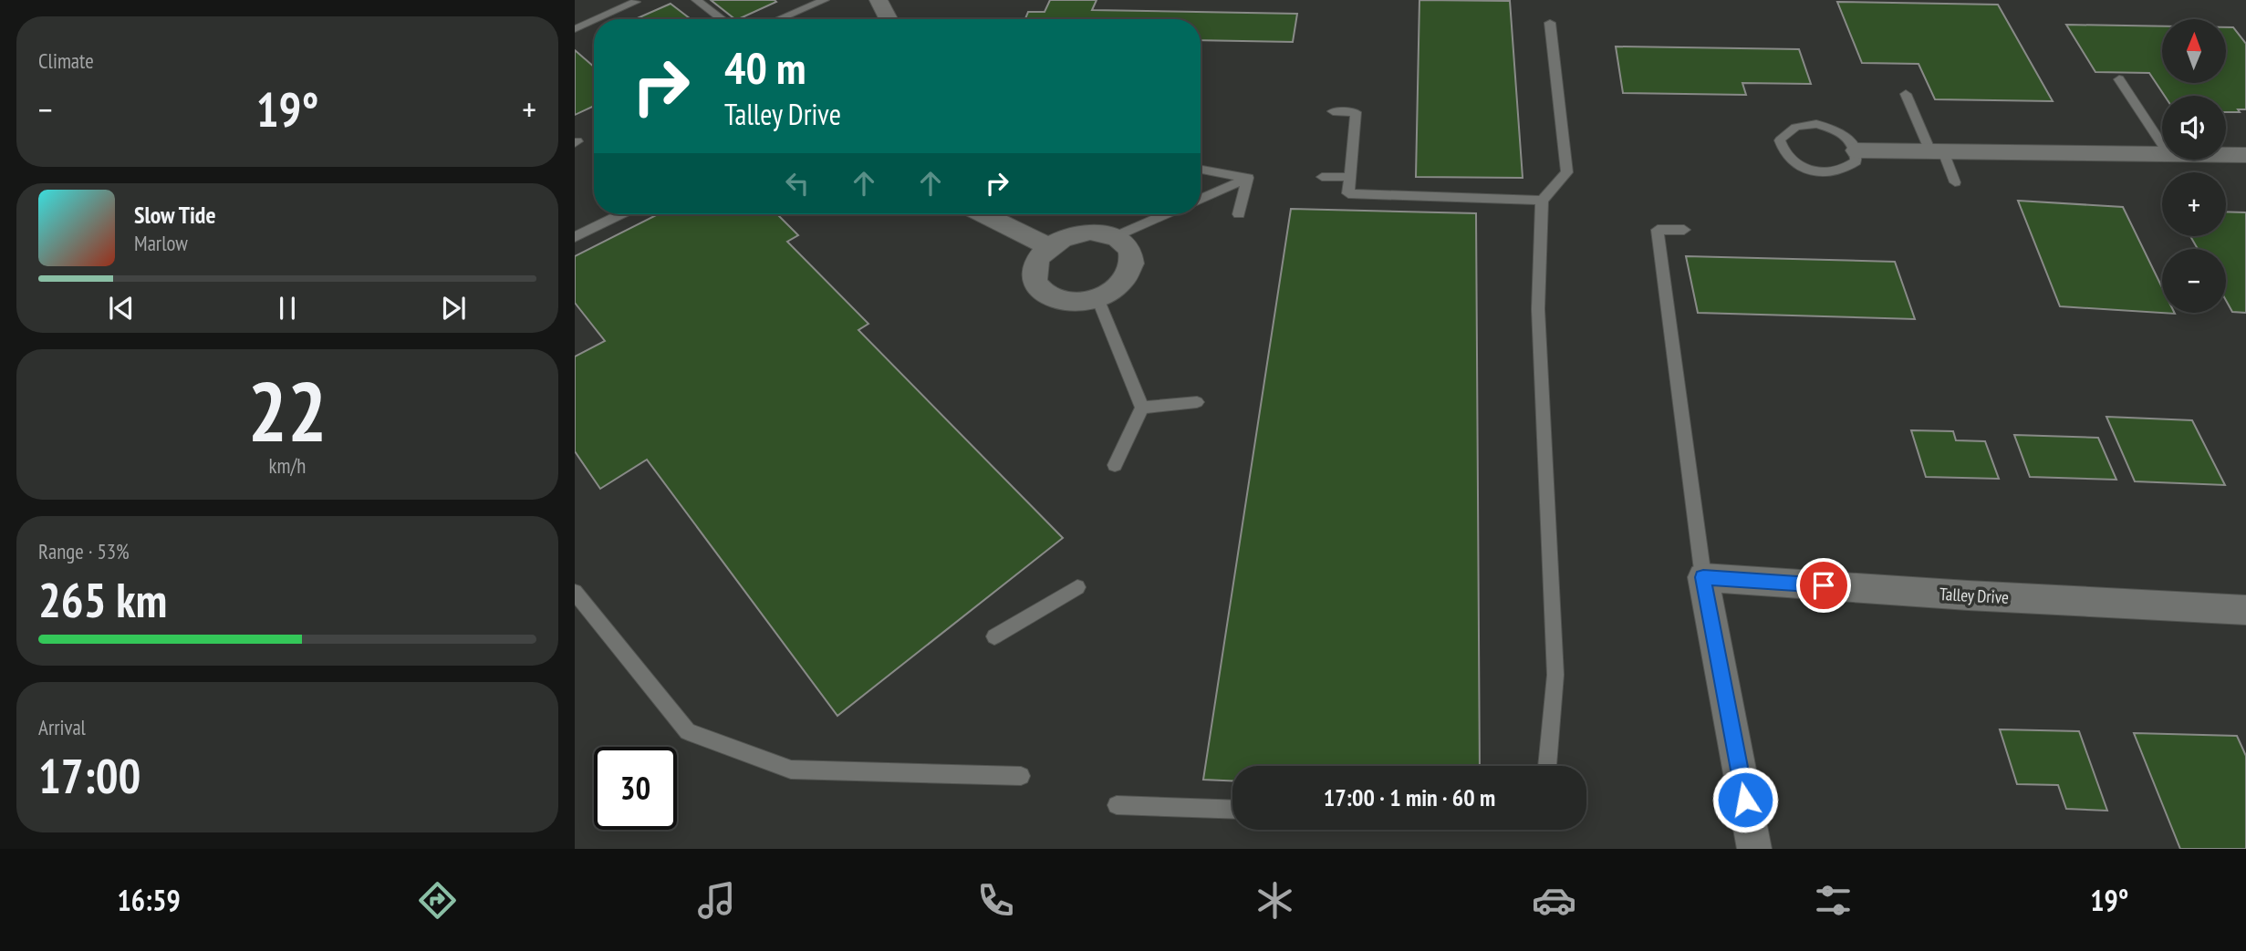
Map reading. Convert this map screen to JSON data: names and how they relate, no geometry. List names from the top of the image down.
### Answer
{
  "streets": {
    "street": ["Talley Drive"]
  },
  "north": "top",
  "page": {
    "tile": [
      "Climate",
      ["22", "km/h"],
      ["Range · 53%", "265 km"],
      ["Arrival", "17:00"]
    ],
    "map_buttons": ["+", "−"],
    "turn": ["40 m", "Talley Drive"],
    "heat": ["−", "19°", "+"],
    "song": ["Slow Tide", "Marlow"],
    "limit": "30",
    "trip": "17:00 · 1 min · 60 m",
    "tabs": ["16:59", "19°"]
  }
}
